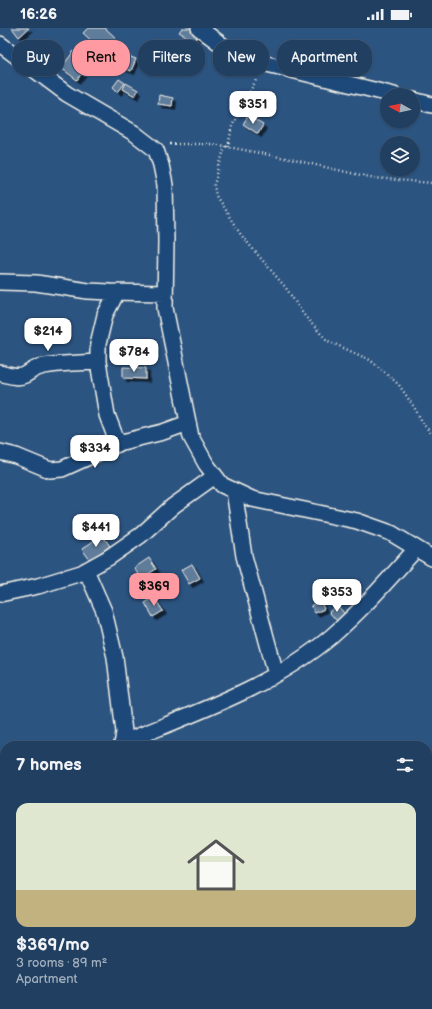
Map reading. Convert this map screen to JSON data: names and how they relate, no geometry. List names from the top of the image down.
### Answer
{
  "north": "left",
  "page": {
    "status": "16:26",
    "chip": [
      "Buy",
      "Rent",
      "Filters",
      "New",
      "Apartment"
    ],
    "price": [
      "$351",
      "$214",
      "$784",
      "$334",
      "$441",
      "$369",
      "$353"
    ],
    "heading": "7 homes",
    "list": [
      {
        "name": "$369/mo",
        "note": "3 rooms · 89 m² · Apartment"
      }
    ]
  }
}
